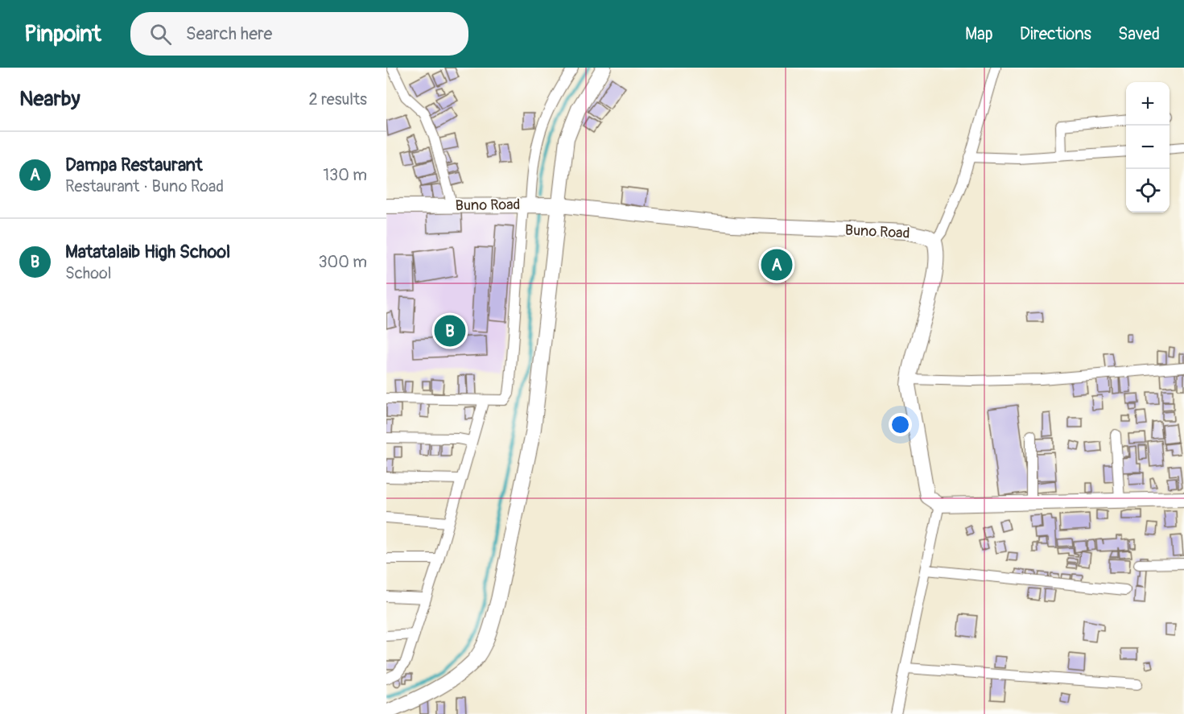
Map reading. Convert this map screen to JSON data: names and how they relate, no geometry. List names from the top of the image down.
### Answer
{
  "streets": {
    "street": ["Buno Road"]
  },
  "page": {
    "header": "Pinpoint",
    "search": "Search here",
    "nav": ["Map", "Directions", "Saved"],
    "heading": ["Nearby", "2 results"],
    "map_buttons": ["+", "−"],
    "list": [
      {
        "mark": "A",
        "name": "Dampa Restaurant",
        "note": "Restaurant · Buno Road",
        "value": "130 m"
      },
      {
        "mark": "B",
        "name": "Matatalaib High School",
        "note": "School",
        "value": "300 m"
      }
    ],
    "pins": ["A", "B"]
  }
}
